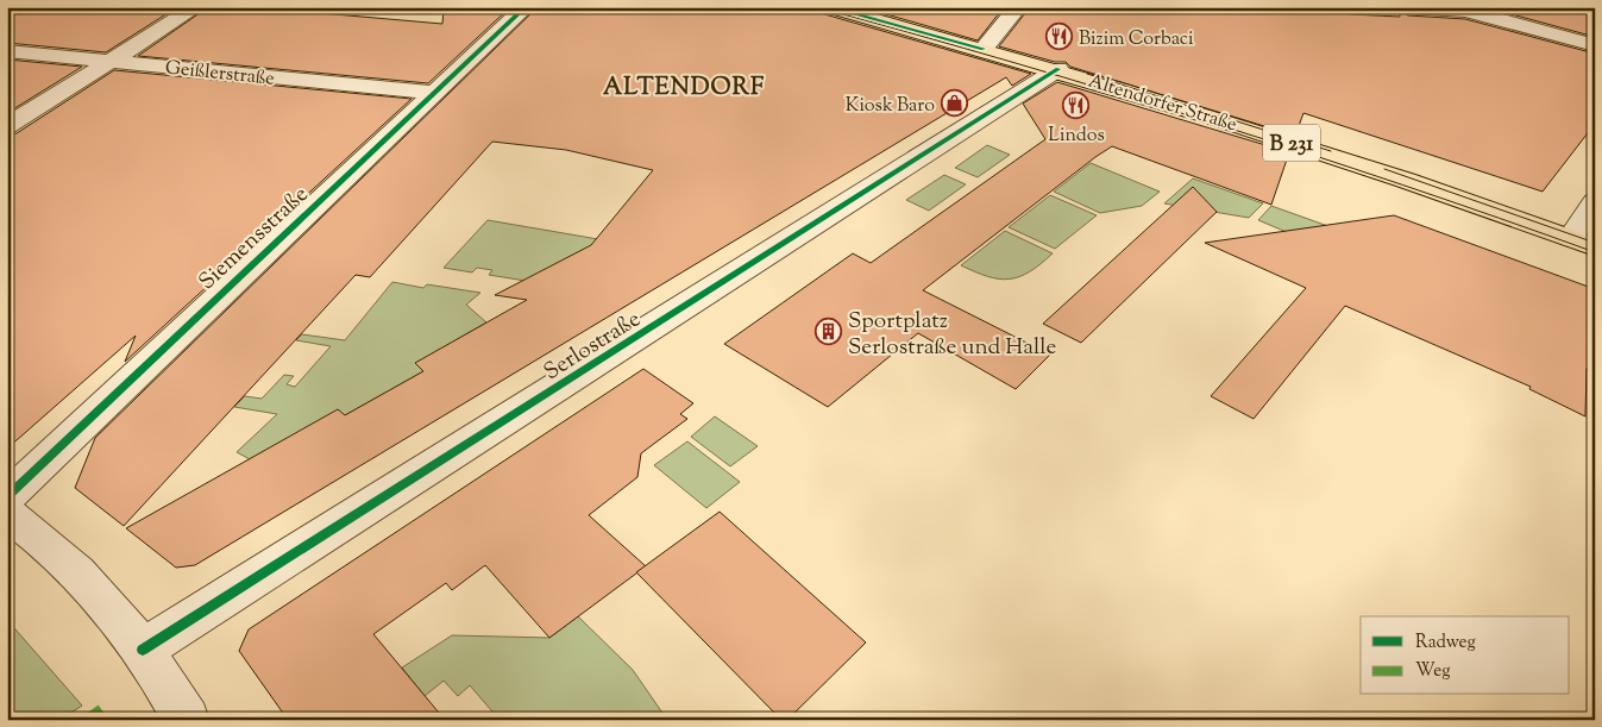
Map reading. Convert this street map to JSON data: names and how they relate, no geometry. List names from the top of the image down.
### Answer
{
  "streets": {
    "main road": ["Altendorfer Straße", "B 231"],
    "street": ["Geißlerstraße", "Siemensstraße", "Serlostraße"]
  },
  "crossings": [
    ["Geißlerstraße", "Siemensstraße"],
    ["Altendorfer Straße", "Serlostraße"]
  ],
  "districts": ["ALTENDORF"],
  "places": {
    "restaurant": ["Bizim Corbaci", "Lindos"],
    "shop": ["Kiosk Baro"],
    "building": ["Sportplatz Serlostraße und Halle"]
  },
  "legend": ["Radweg", "Weg"]
}
